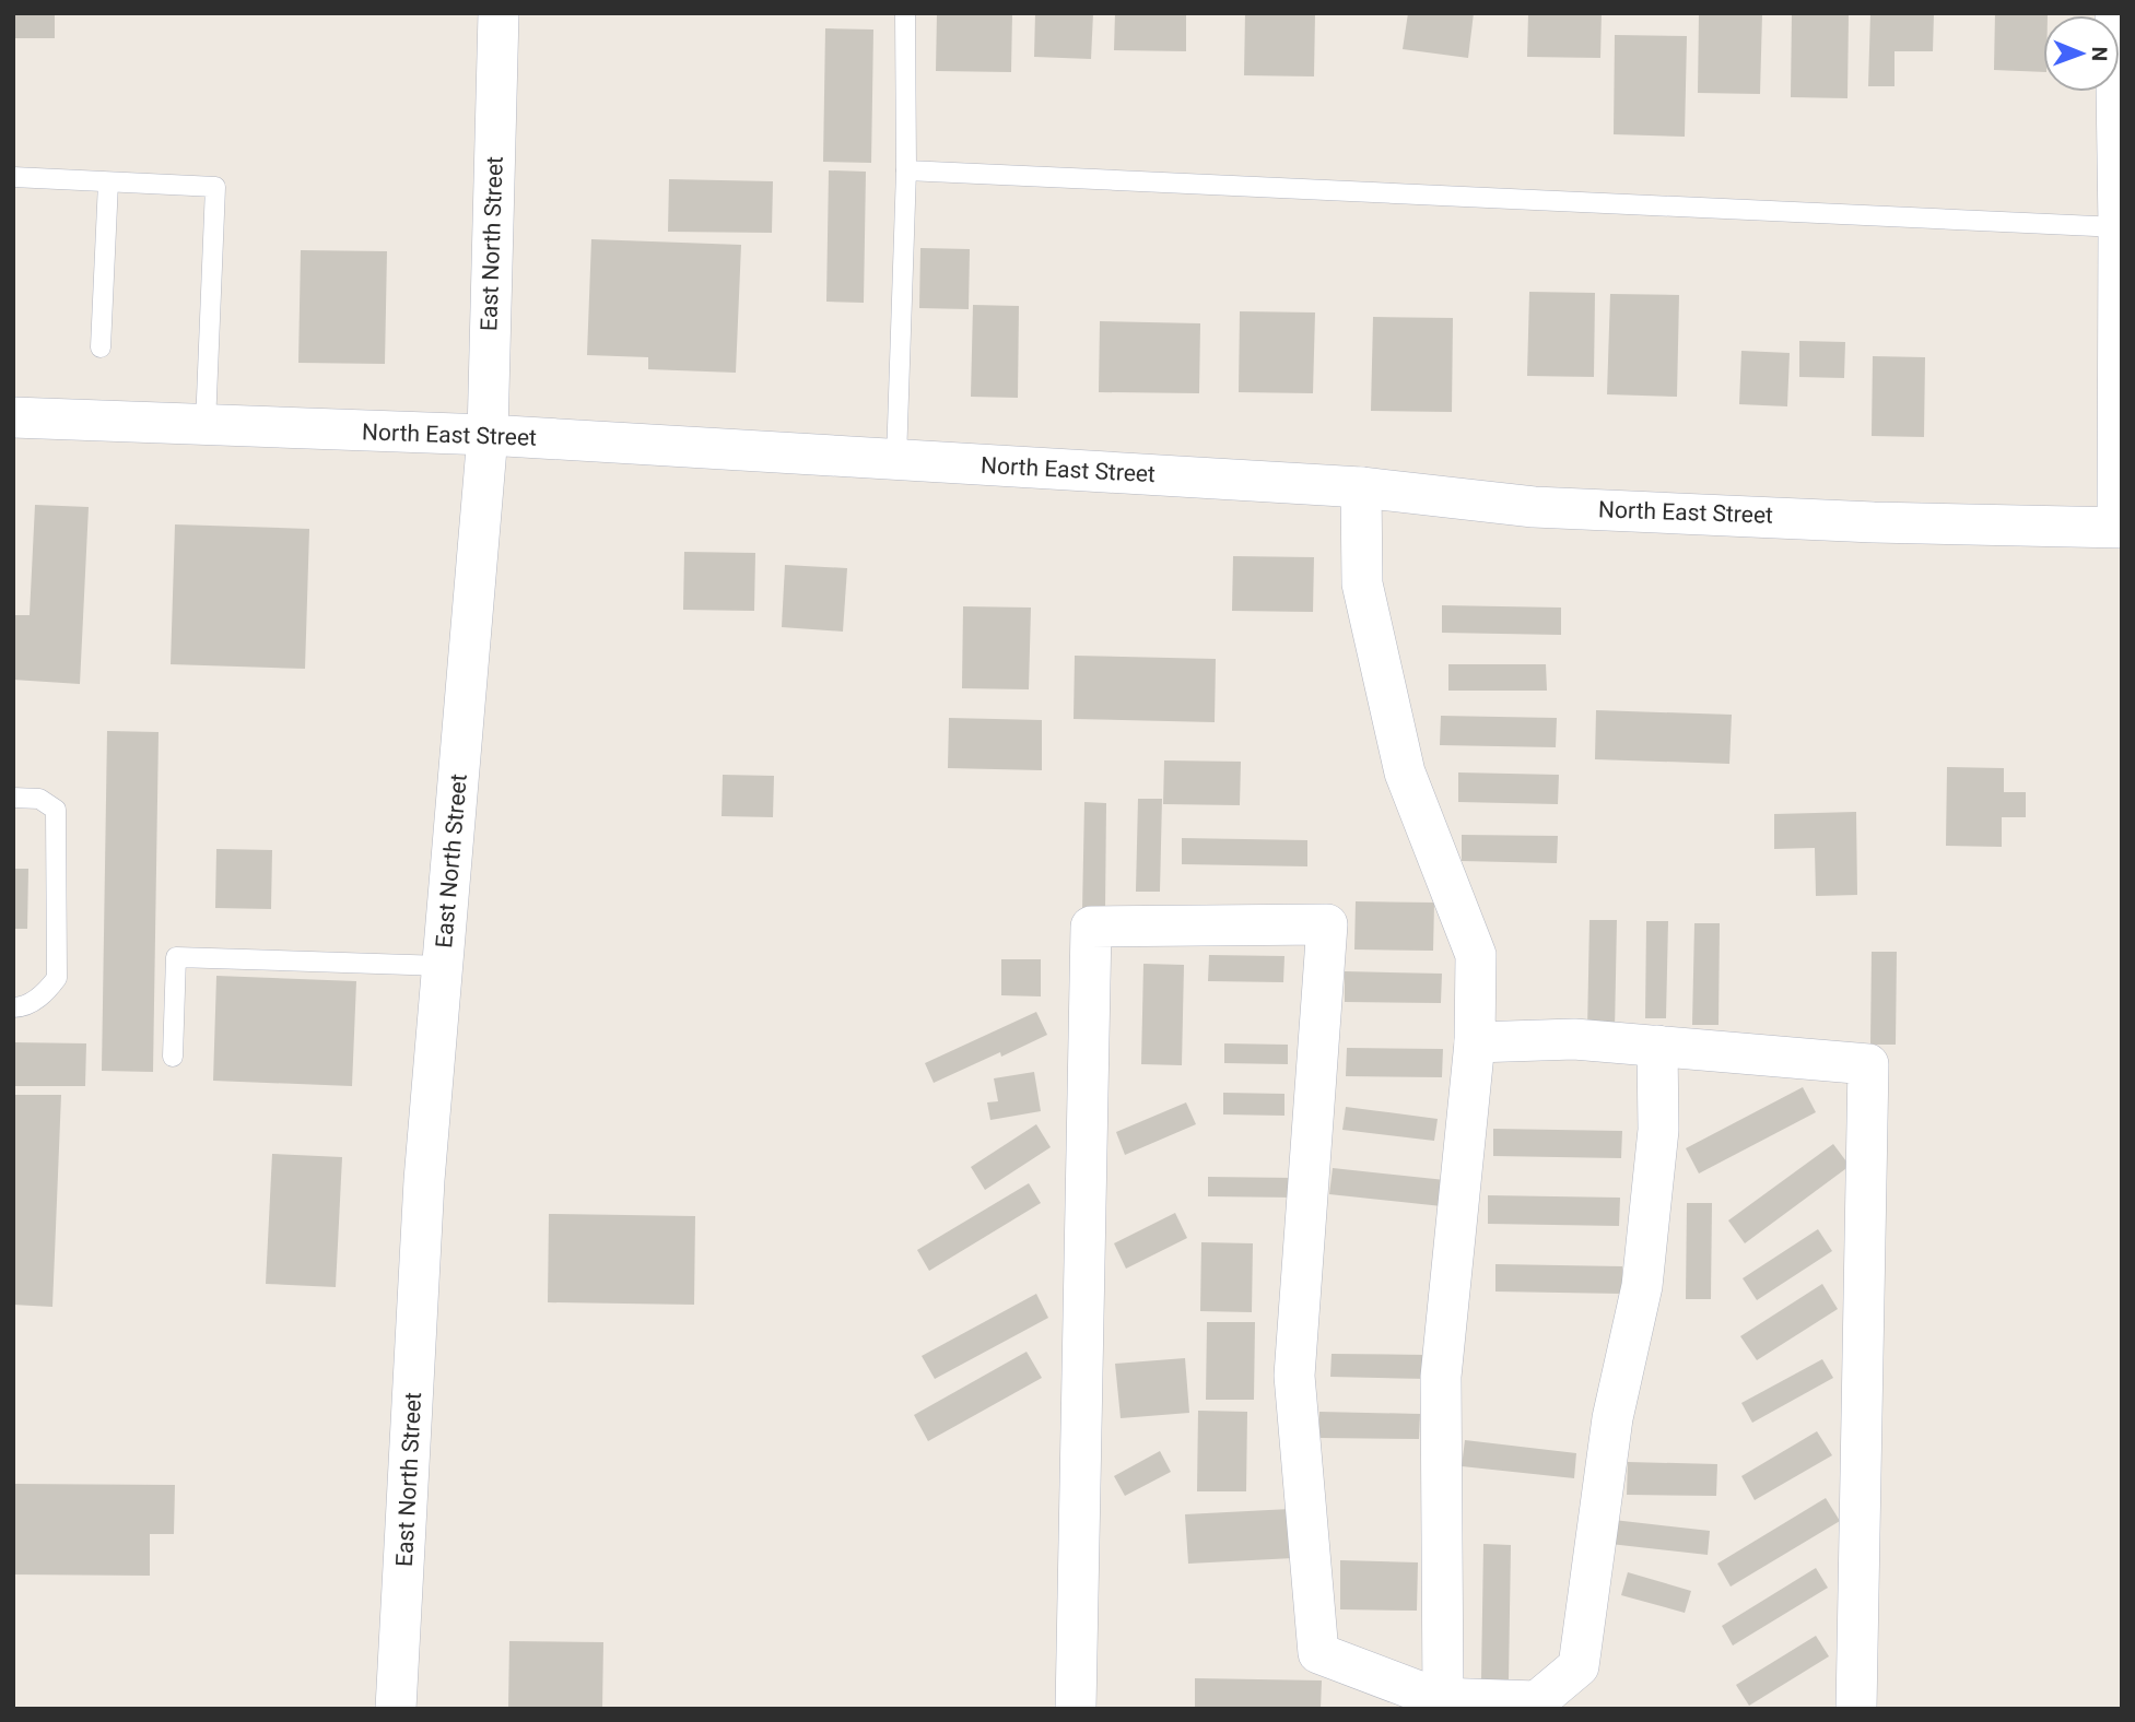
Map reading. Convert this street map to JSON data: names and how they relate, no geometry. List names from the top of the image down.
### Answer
{
  "streets": {
    "street": ["East North Street", "North East Street"]
  },
  "crossings": [
    ["East North Street", "North East Street"]
  ],
  "north": "right"
}
